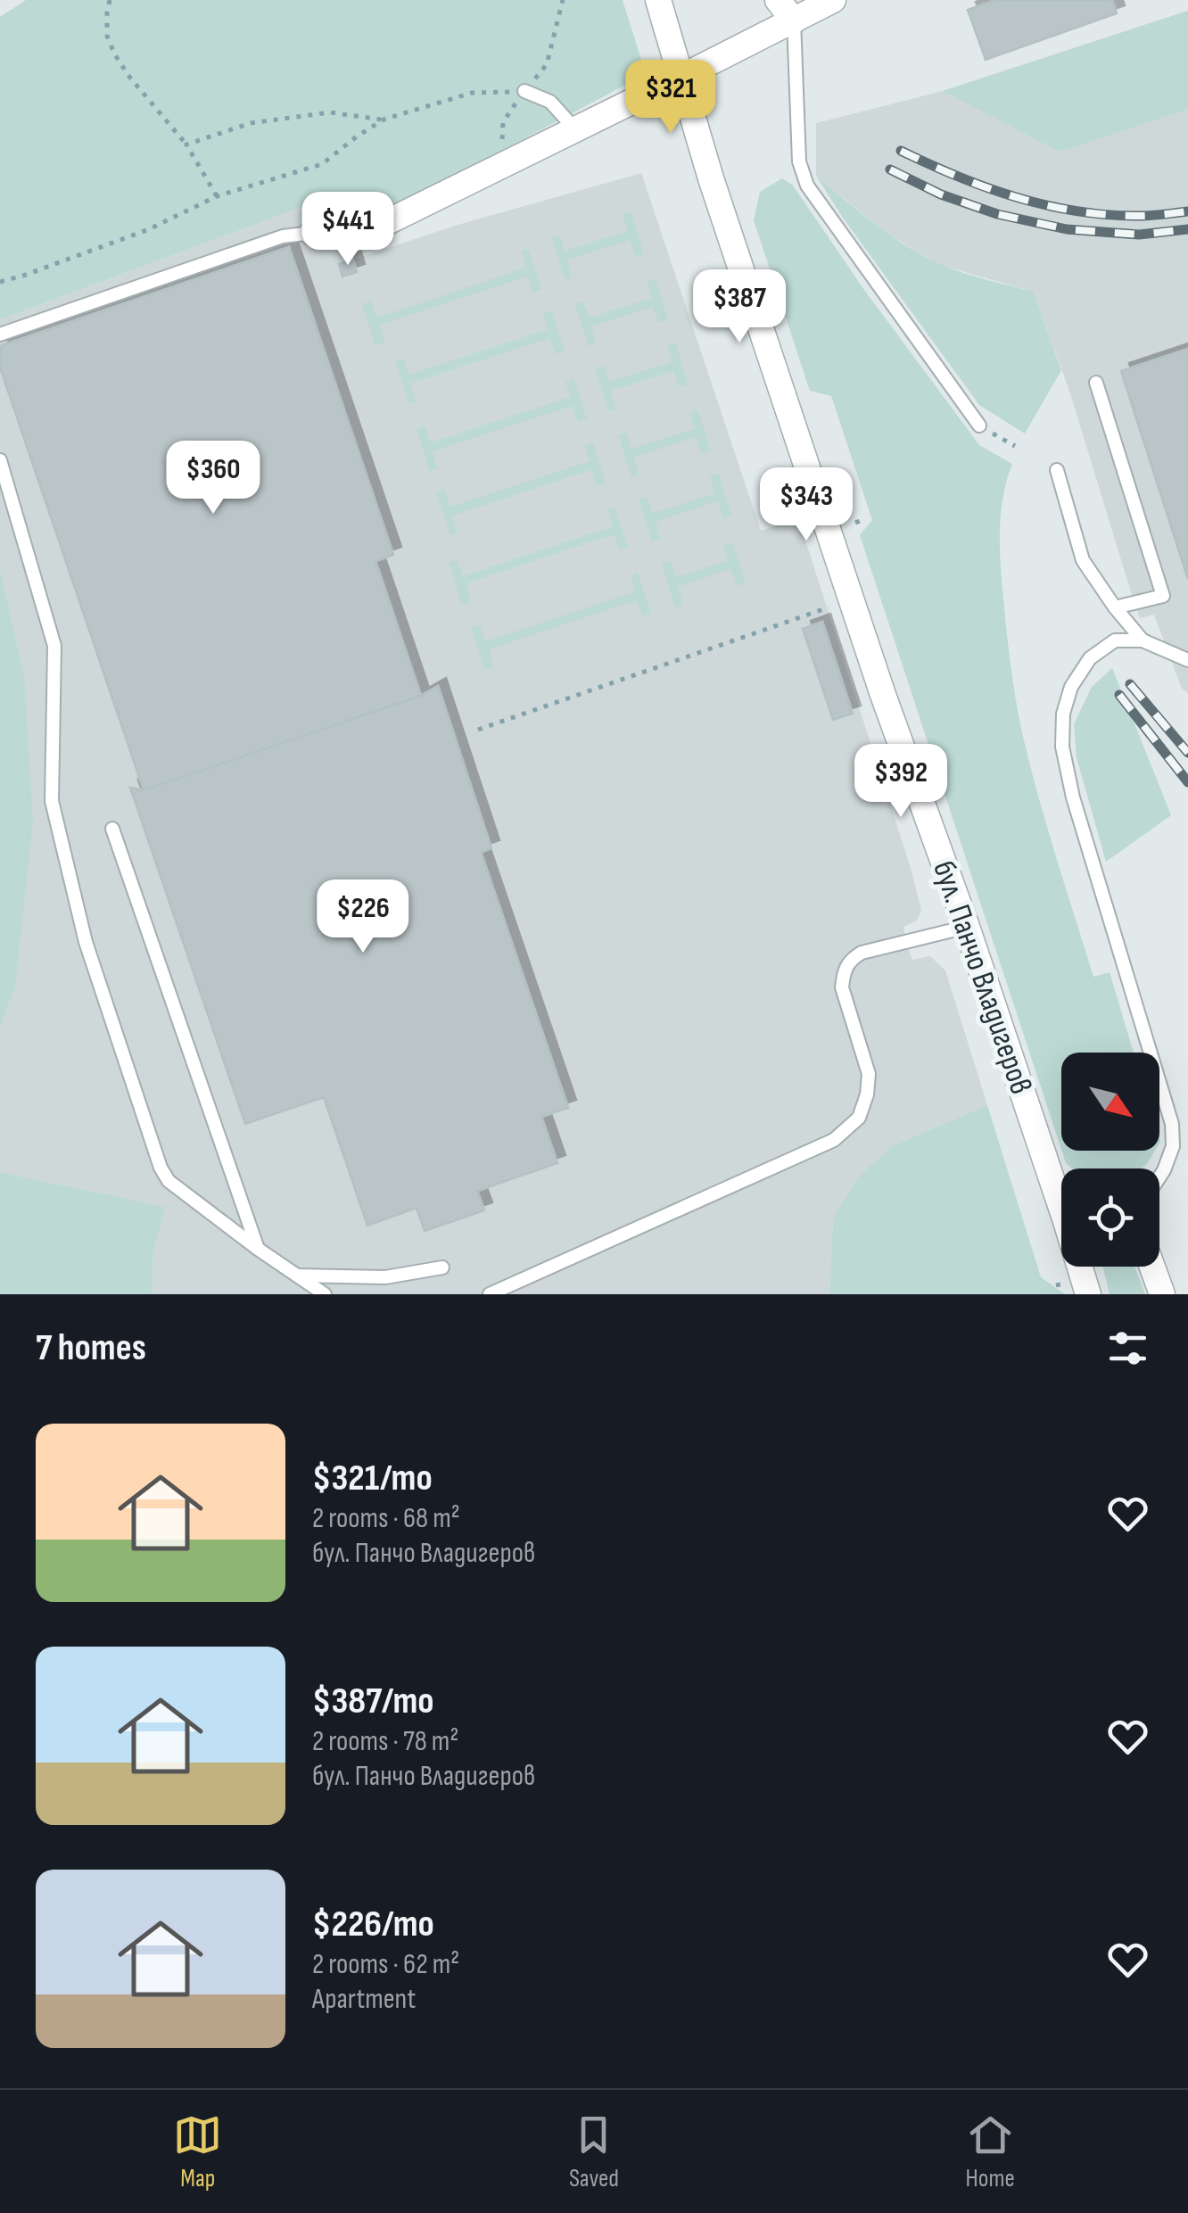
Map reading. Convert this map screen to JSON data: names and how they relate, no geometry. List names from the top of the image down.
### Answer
{
  "streets": {
    "street": ["бул. Панчо Владигеров"]
  },
  "north": "bottom right",
  "page": {
    "price": [
      "$321",
      "$441",
      "$387",
      "$360",
      "$343",
      "$392",
      "$226"
    ],
    "heading": "7 homes",
    "list": [
      {
        "name": "$321/mo",
        "note": "2 rooms · 68 m² · бул. Панчо Владигеров"
      },
      {
        "name": "$387/mo",
        "note": "2 rooms · 78 m² · бул. Панчо Владигеров"
      },
      {
        "name": "$226/mo",
        "note": "2 rooms · 62 m² · Apartment"
      }
    ],
    "tabs": ["Map", "Saved", "Home"]
  }
}
